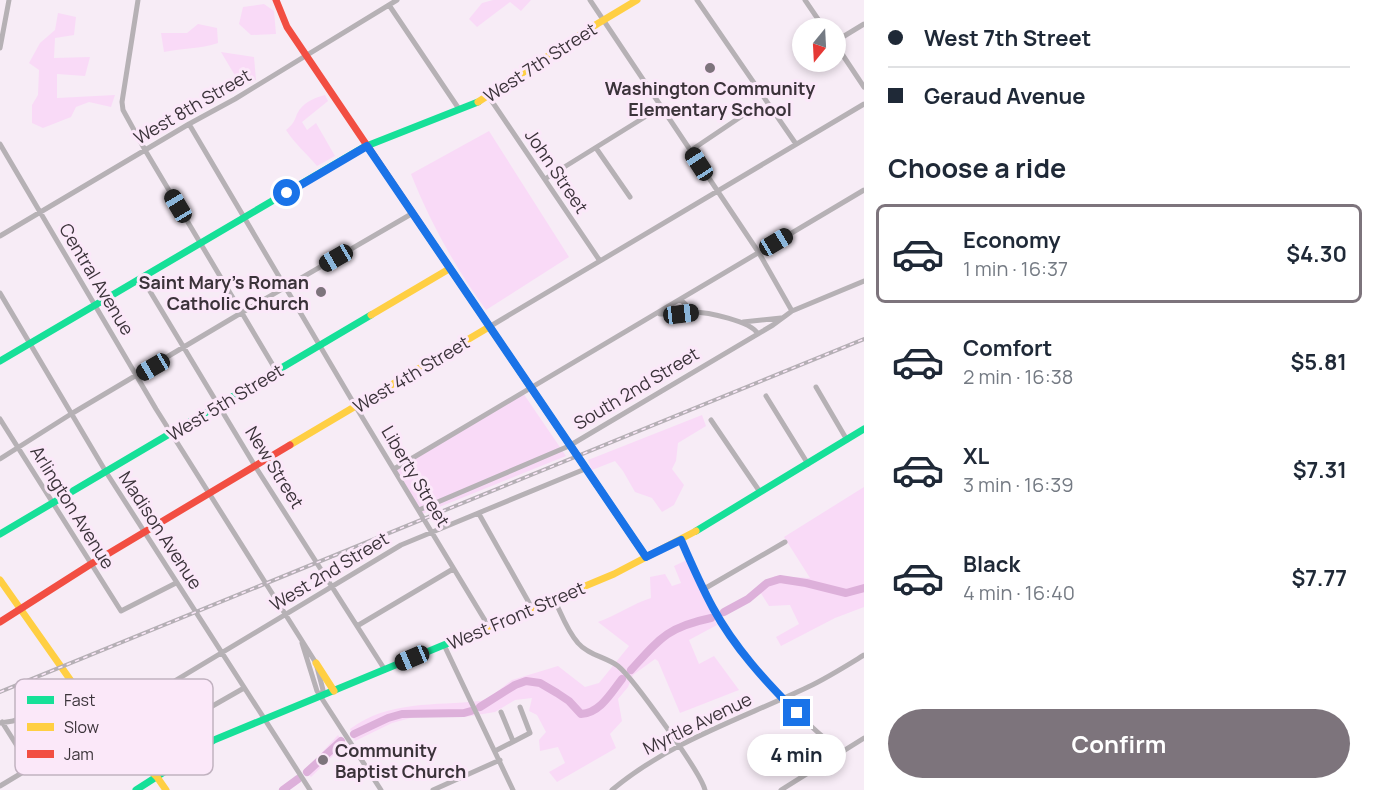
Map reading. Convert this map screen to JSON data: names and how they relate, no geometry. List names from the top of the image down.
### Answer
{
  "streets": {
    "main road": [
      "West 7th Street",
      "West 4th Street",
      "West 5th Street",
      "West Front Street"
    ],
    "street": [
      "West 8th Street",
      "John Street",
      "Central Avenue",
      "South 2nd Street",
      "New Street",
      "Liberty Street",
      "Arlington Avenue",
      "Madison Avenue",
      "West 2nd Street",
      "Myrtle Avenue"
    ]
  },
  "crossings": [
    ["West 7th Street", "John Street"],
    ["West 7th Street", "Central Avenue"],
    ["West 7th Street", "New Street"],
    ["West 7th Street", "Liberty Street"],
    ["West 7th Street", "Madison Avenue"],
    ["West 8th Street", "Central Avenue"],
    ["West 8th Street", "Liberty Street"],
    ["John Street", "West 4th Street"],
    ["Central Avenue", "West 4th Street"],
    ["Central Avenue", "West 5th Street"],
    ["Central Avenue", "West 2nd Street"],
    ["Central Avenue", "West Front Street"],
    ["West 4th Street", "New Street"],
    ["West 4th Street", "Liberty Street"],
    ["West 4th Street", "Arlington Avenue"],
    ["West 4th Street", "Madison Avenue"],
    ["South 2nd Street", "Liberty Street"],
    ["West 5th Street", "New Street"],
    ["West 5th Street", "Liberty Street"],
    ["West 5th Street", "Arlington Avenue"],
    ["West 5th Street", "Madison Avenue"],
    ["New Street", "West 2nd Street"],
    ["New Street", "West Front Street"],
    ["Liberty Street", "West 2nd Street"],
    ["Liberty Street", "West Front Street"],
    ["Arlington Avenue", "Madison Avenue"],
    ["Madison Avenue", "West 2nd Street"],
    ["Madison Avenue", "West Front Street"]
  ],
  "places": ["Washington Community Elementary School", "Saint Mary's Roman Catholic Church", "Community Baptist Church"],
  "legend": ["Fast", "Slow", "Jam"],
  "north": "bottom",
  "page": {
    "banner": ["West 7th Street", "Geraud Avenue"],
    "heading": "Choose a ride",
    "list": [
      {
        "name": "Economy",
        "note": "1 min · 16:37",
        "value": "$4.30"
      },
      {
        "name": "Comfort",
        "note": "2 min · 16:38",
        "value": "$5.81"
      },
      {
        "name": "XL",
        "note": "3 min · 16:39",
        "value": "$7.31"
      },
      {
        "name": "Black",
        "note": "4 min · 16:40",
        "value": "$7.77"
      }
    ],
    "buttons": "Confirm",
    "bubble": "4 min"
  }
}
